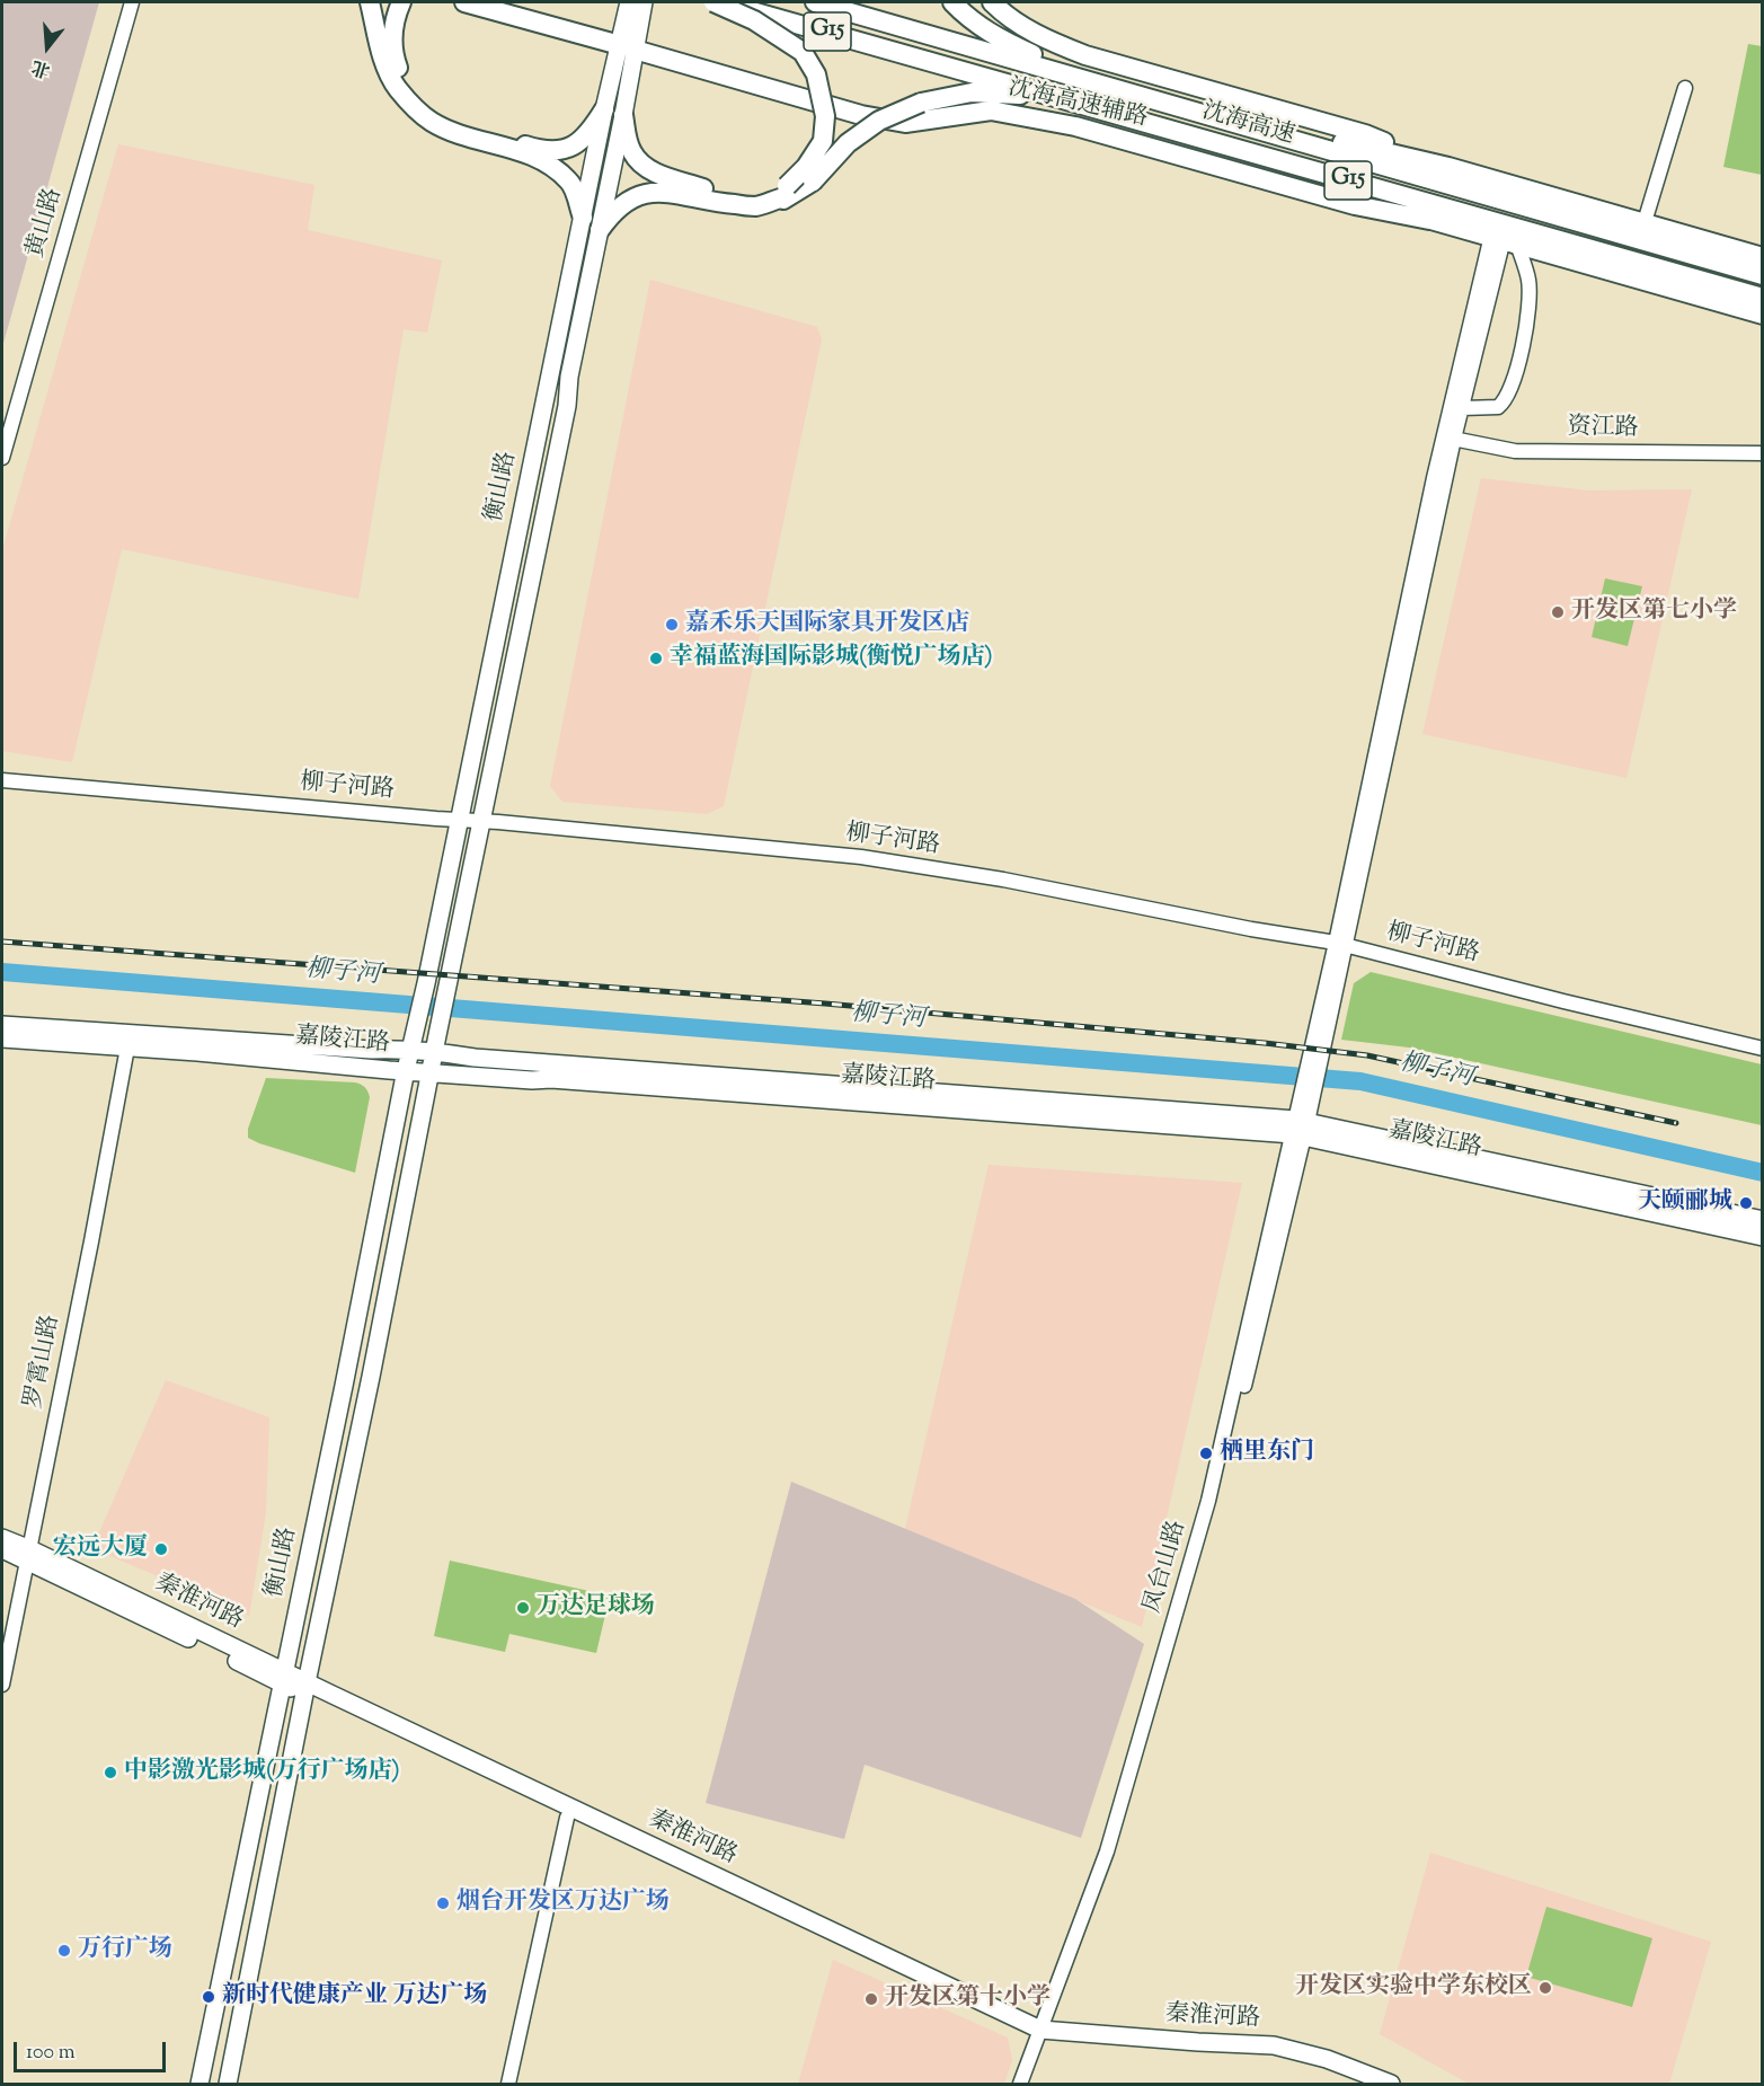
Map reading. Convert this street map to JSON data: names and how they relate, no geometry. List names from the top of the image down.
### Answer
{
  "streets": {
    "highway": ["G15", "沈海高速辅路", "沈海高速"],
    "main road": ["衡山路", "嘉陵江路", "秦淮河路"],
    "street": [
      "黄山路",
      "资江路",
      "柳子河路",
      "罗霄山路",
      "凤台山路"
    ]
  },
  "crossings": [
    ["沈海高速辅路", "衡山路"],
    ["资江路", "凤台山路"],
    ["衡山路", "柳子河路"],
    ["衡山路", "嘉陵江路"],
    ["衡山路", "秦淮河路"],
    ["柳子河路", "凤台山路"],
    ["嘉陵江路", "罗霄山路"],
    ["嘉陵江路", "凤台山路"],
    ["罗霄山路", "秦淮河路"],
    ["凤台山路", "秦淮河路"]
  ],
  "water": ["柳子河"],
  "places": [
    "开发区第七小学",
    "嘉禾乐天国际家具开发区店",
    "幸福蓝海国际影城(衡悦广场店)",
    "天颐郦城",
    "栖里东门",
    "宏远大厦",
    "万达足球场",
    "中影激光影城(万行广场店)",
    "烟台开发区万达广场",
    "万行广场",
    "开发区实验中学东校区",
    "新时代健康产业 万达广场",
    "开发区第十小学"
  ],
  "scale_bar": "100 m",
  "north": "bottom"
}
